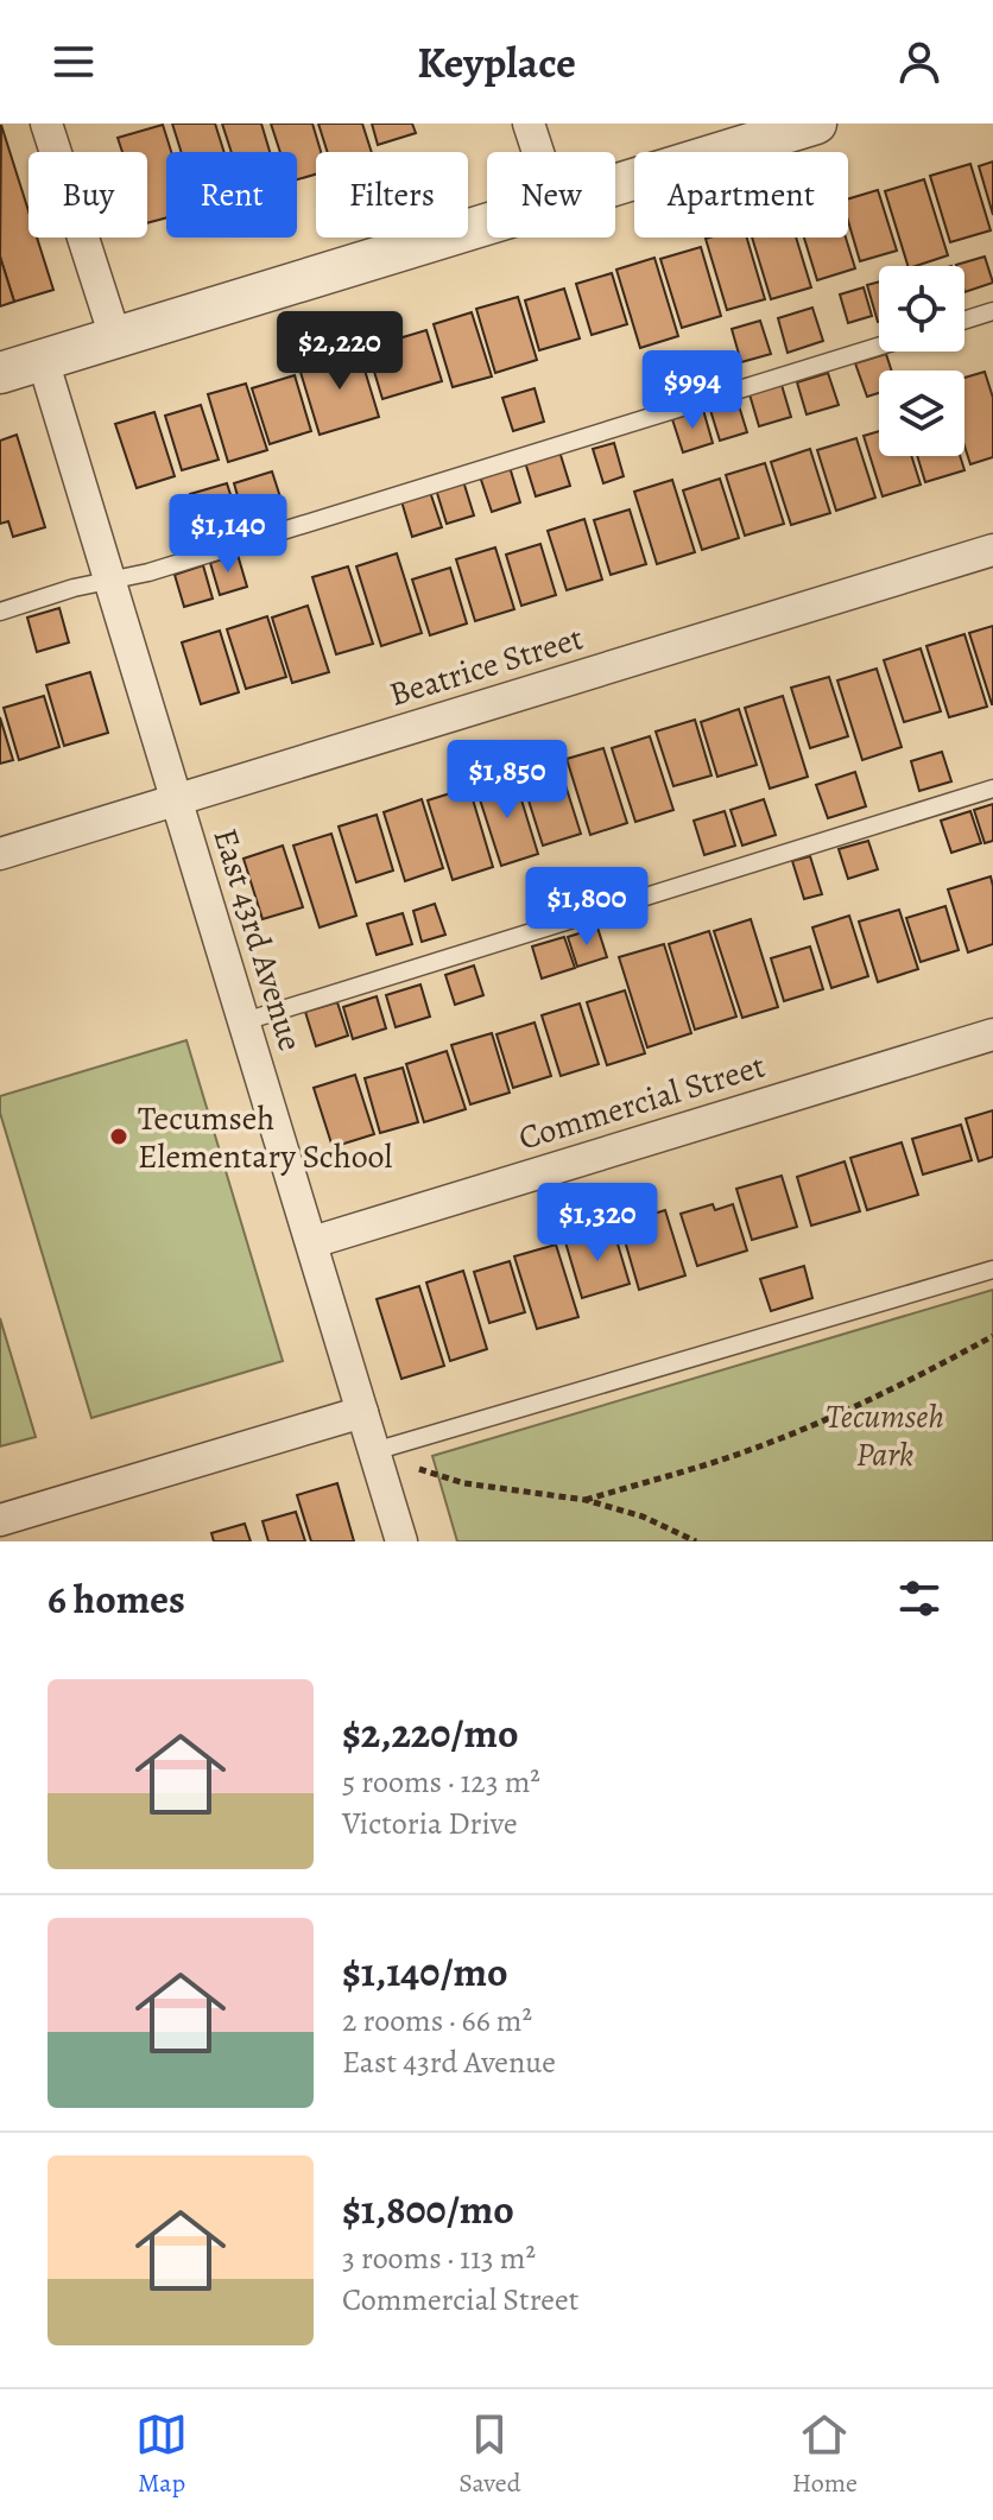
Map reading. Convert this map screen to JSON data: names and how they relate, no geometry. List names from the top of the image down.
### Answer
{
  "streets": {
    "street": ["Beatrice Street", "East 43rd Avenue", "Commercial Street"]
  },
  "crossings": [
    ["Beatrice Street", "East 43rd Avenue"],
    ["East 43rd Avenue", "Commercial Street"]
  ],
  "parks": ["Tecumseh Park"],
  "places": ["Tecumseh Elementary School"],
  "page": {
    "header": "Keyplace",
    "chip": [
      "Buy",
      "Rent",
      "Filters",
      "New",
      "Apartment"
    ],
    "price": [
      "$2,220",
      "$994",
      "$1,140",
      "$1,850",
      "$1,800",
      "$1,320"
    ],
    "heading": "6 homes",
    "list": [
      {
        "name": "$2,220/mo",
        "note": "5 rooms · 123 m² · Victoria Drive"
      },
      {
        "name": "$1,140/mo",
        "note": "2 rooms · 66 m² · East 43rd Avenue"
      },
      {
        "name": "$1,800/mo",
        "note": "3 rooms · 113 m² · Commercial Street"
      }
    ],
    "tabs": ["Map", "Saved", "Home"]
  }
}
